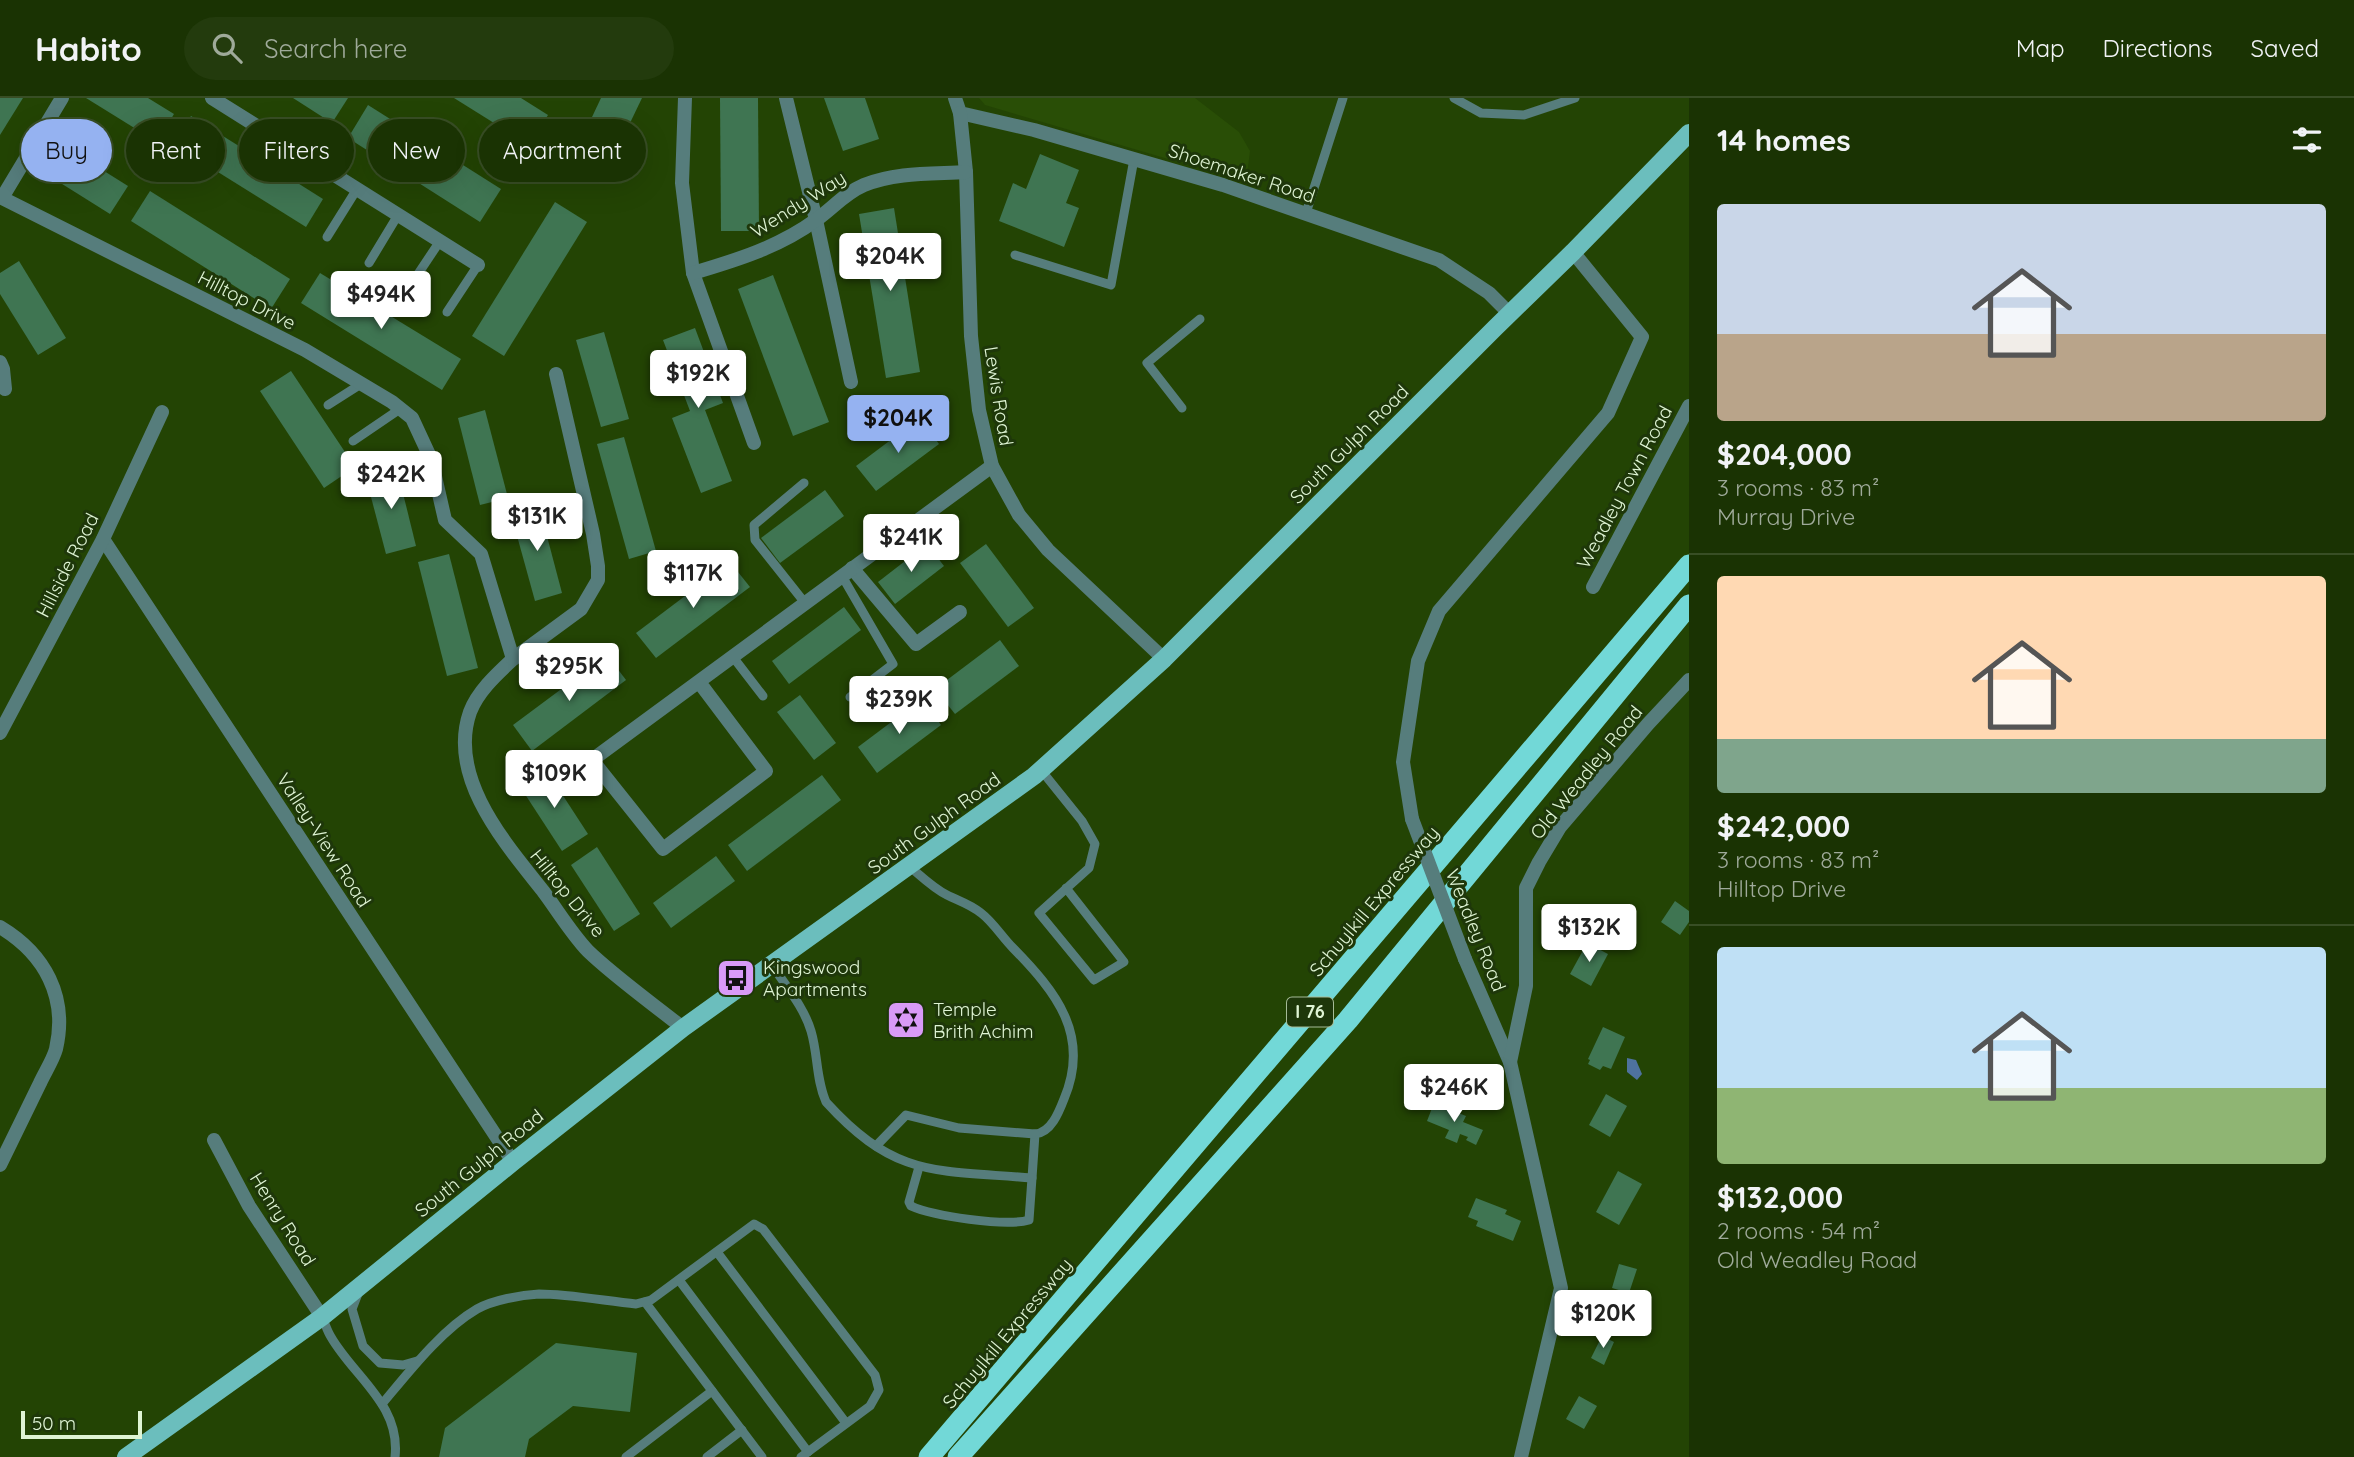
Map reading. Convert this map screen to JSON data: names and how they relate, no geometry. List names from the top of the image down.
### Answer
{
  "streets": {
    "highway": ["Schuylkill Expressway", "I 76"],
    "main road": ["South Gulph Road"],
    "street": [
      "Shoemaker Road",
      "Wendy Way",
      "Hilltop Drive",
      "Lewis Road",
      "Weadley Town Road",
      "Hillside Road",
      "Old Weadley Road",
      "Valley-View Road",
      "Weadley Road",
      "Henry Road"
    ]
  },
  "crossings": [
    ["Shoemaker Road", "Lewis Road"],
    ["Shoemaker Road", "South Gulph Road"],
    ["Wendy Way", "Lewis Road"],
    ["Hilltop Drive", "South Gulph Road"],
    ["Lewis Road", "South Gulph Road"],
    ["South Gulph Road", "Valley-View Road"],
    ["South Gulph Road", "Weadley Road"],
    ["South Gulph Road", "Henry Road"],
    ["Hillside Road", "Valley-View Road"],
    ["Old Weadley Road", "Weadley Road"]
  ],
  "places": {
    "bus stop": ["Kingswood Apartments"],
    "synagogue": ["Temple Brith Achim"]
  },
  "scale_bar": "50 m",
  "page": {
    "header": "Habito",
    "search": "Search here",
    "nav": ["Map", "Directions", "Saved"],
    "heading": "14 homes",
    "chip": [
      "Buy",
      "Rent",
      "Filters",
      "New",
      "Apartment"
    ],
    "list": [
      {
        "name": "$204,000",
        "note": "3 rooms · 83 m² · Murray Drive"
      },
      {
        "name": "$242,000",
        "note": "3 rooms · 83 m² · Hilltop Drive"
      },
      {
        "name": "$132,000",
        "note": "2 rooms · 54 m² · Old Weadley Road"
      }
    ],
    "price": [
      "$204K",
      "$494K",
      "$192K",
      "$204K",
      "$242K",
      "$131K",
      "$241K",
      "$117K",
      "$295K",
      "$239K",
      "$109K",
      "$132K",
      "$246K",
      "$120K"
    ],
    "scale": "50 m"
  }
}
